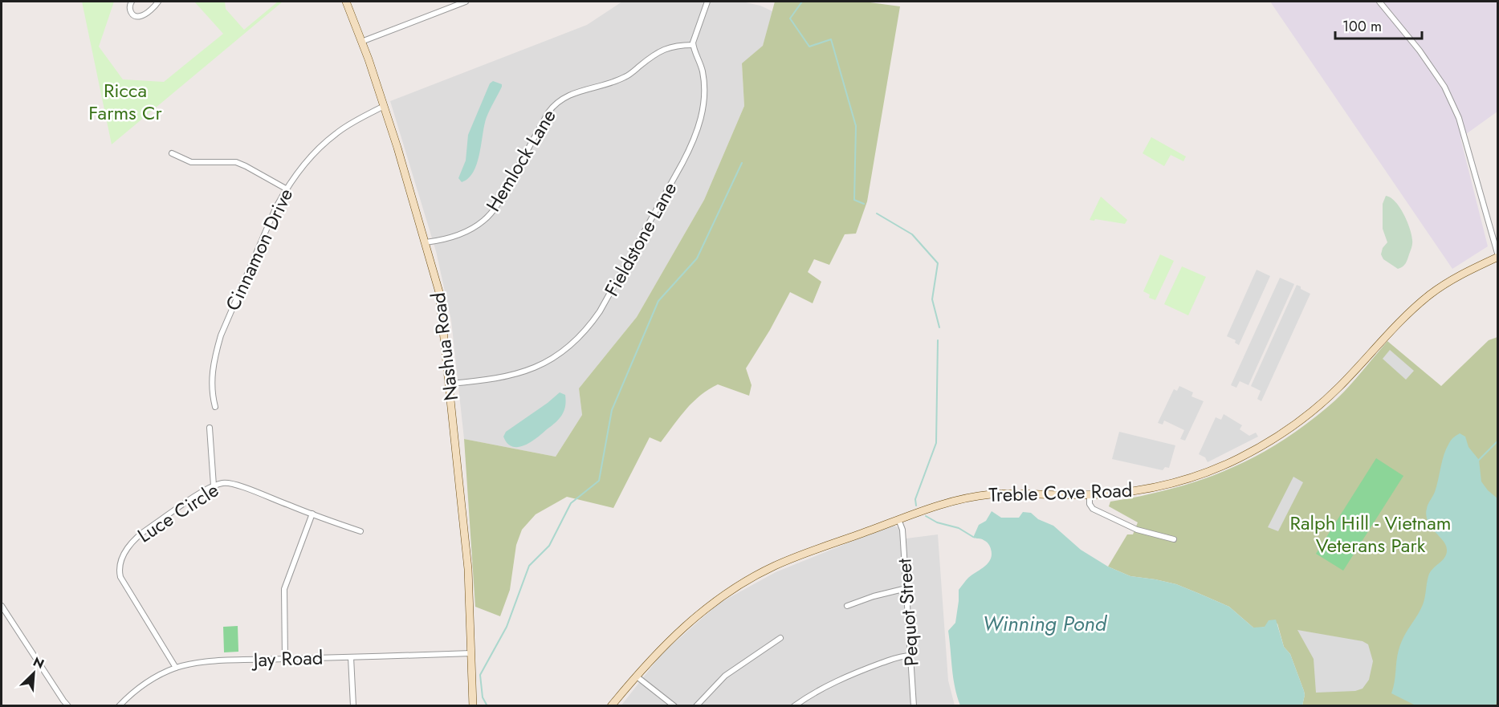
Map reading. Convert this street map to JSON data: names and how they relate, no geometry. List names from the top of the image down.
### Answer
{
  "streets": {
    "main road": ["Nashua Road", "Treble Cove Road"],
    "street": [
      "Hemlock Lane",
      "Fieldstone Lane",
      "Cinnamon Drive",
      "Luce Circle",
      "Pequot Street",
      "Jay Road"
    ]
  },
  "crossings": [
    ["Hemlock Lane", "Fieldstone Lane"],
    ["Hemlock Lane", "Nashua Road"],
    ["Fieldstone Lane", "Nashua Road"],
    ["Cinnamon Drive", "Nashua Road"],
    ["Nashua Road", "Jay Road"],
    ["Treble Cove Road", "Pequot Street"],
    ["Luce Circle", "Jay Road"]
  ],
  "water": ["Winning Pond"],
  "parks": ["Ricca Farms Cr", "Ralph Hill - Vietnam Veterans Park"],
  "scale_bar": "100 m",
  "north": "top right"
}
